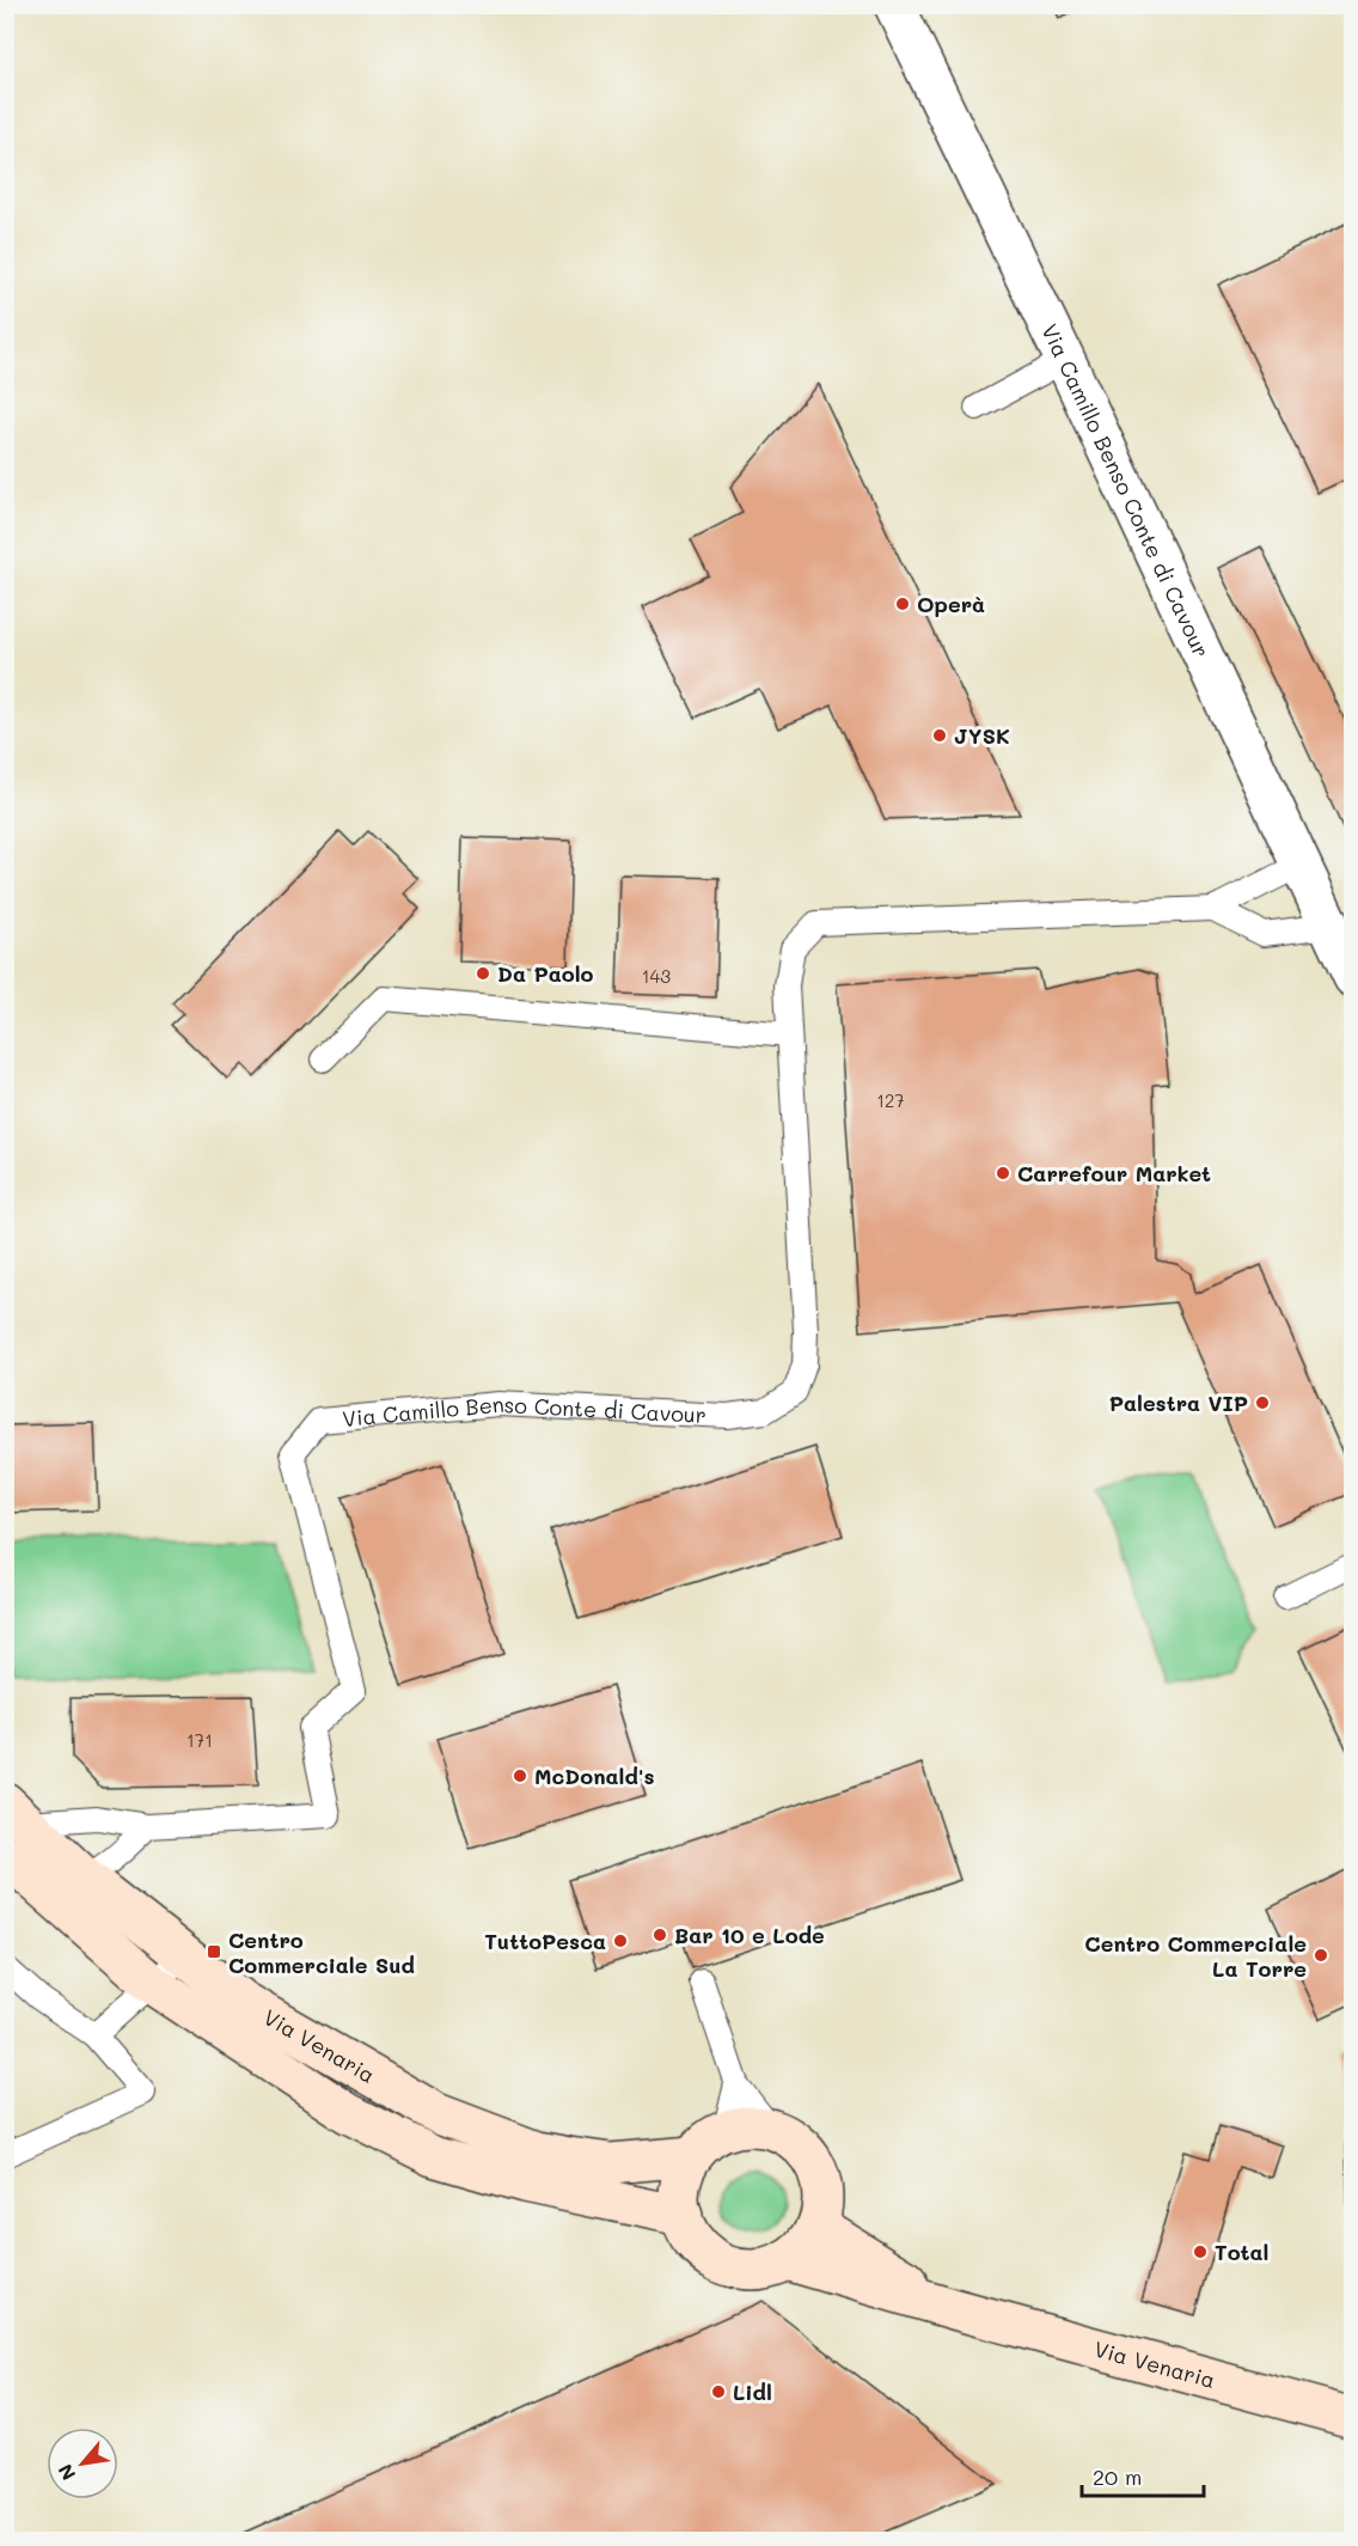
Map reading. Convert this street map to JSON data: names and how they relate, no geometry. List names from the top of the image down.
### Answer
{
  "streets": {
    "main road": ["Via Venaria"],
    "street": ["Via Camillo Benso Conte di Cavour"]
  },
  "places": {
    "other": [
      "Operà",
      "JYSK",
      "Da Paolo",
      "Carrefour Market",
      "Palestra VIP",
      "McDonald's",
      "Bar 10 e Lode",
      "TuttoPesca",
      "Centro Commerciale La Torre",
      "Total",
      "Lidl"
    ],
    "transit": ["Centro Commerciale Sud"]
  },
  "house_numbers": ["143", "127", "171"],
  "scale_bar": "20 m",
  "north": "bottom left"
}
